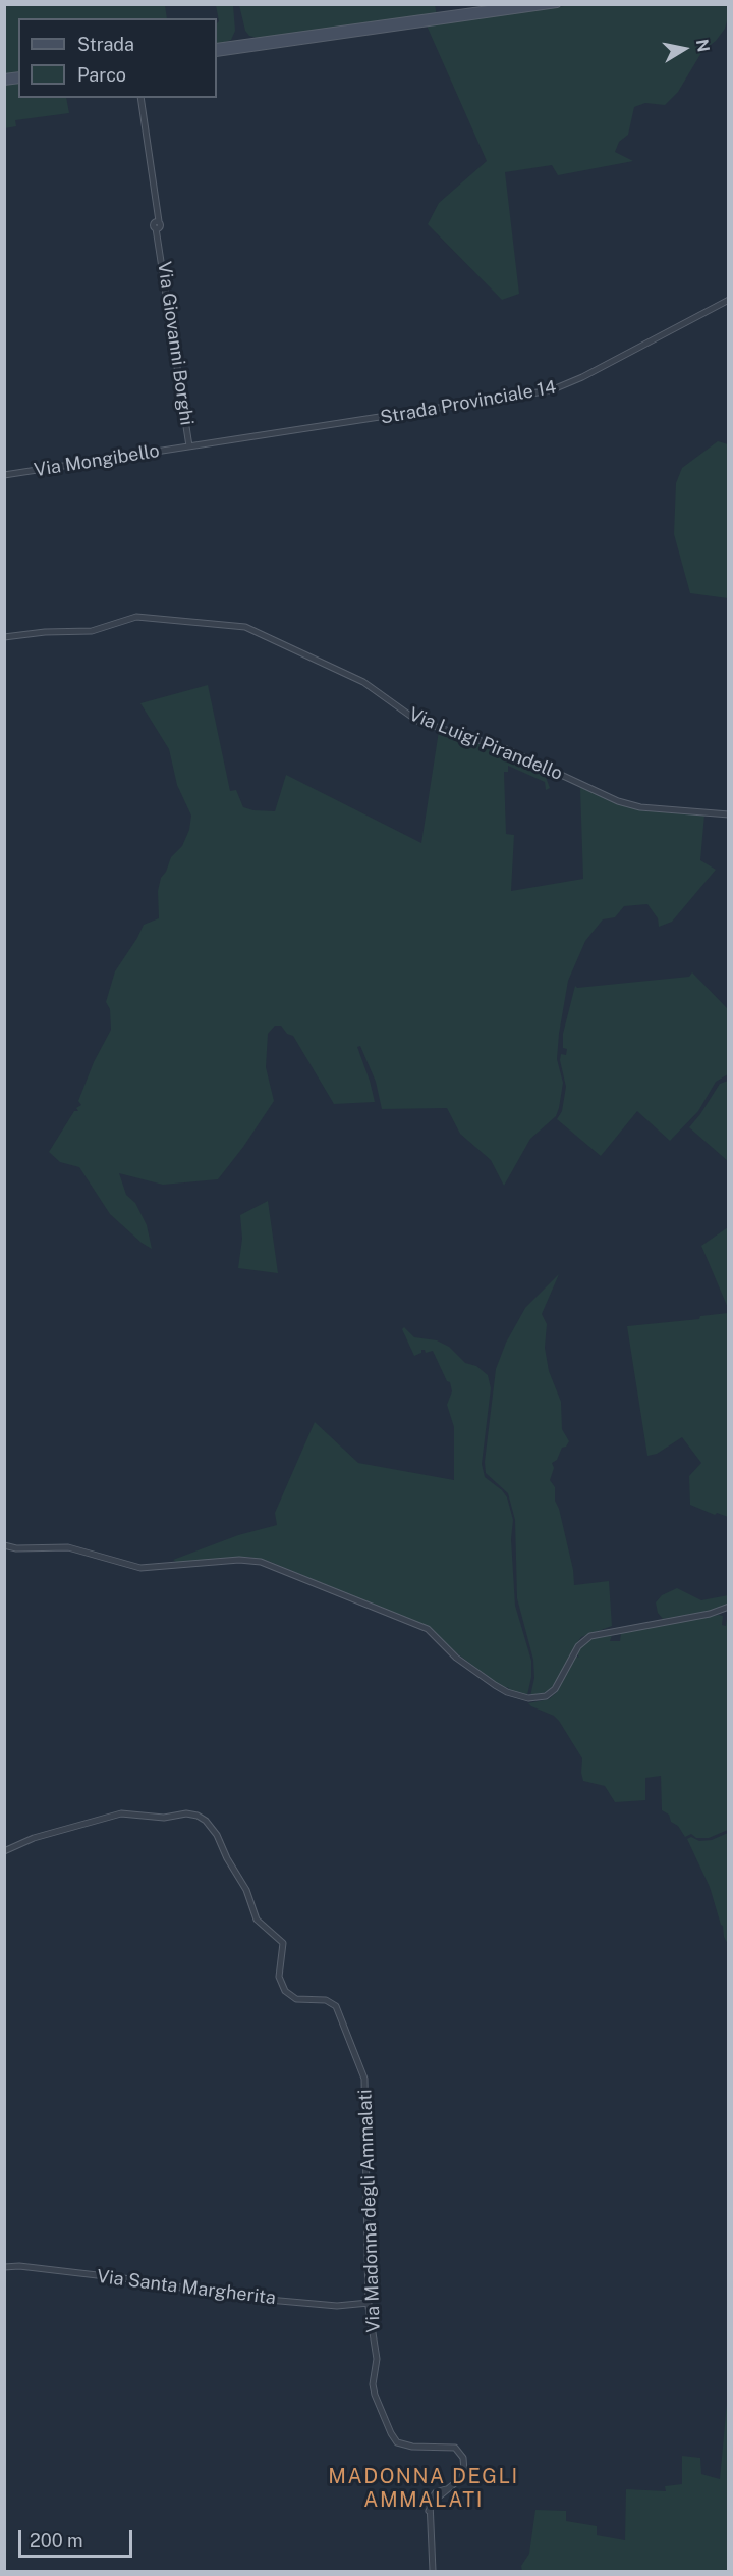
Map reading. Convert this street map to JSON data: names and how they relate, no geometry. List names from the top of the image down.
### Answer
{
  "streets": {
    "street": [
      "Via Giovanni Borghi",
      "Strada Provinciale 14",
      "Via Mongibello",
      "Via Luigi Pirandello",
      "Via Madonna degli Ammalati",
      "Via Santa Margherita"
    ]
  },
  "crossings": [
    ["Via Giovanni Borghi", "Strada Provinciale 14"],
    ["Via Giovanni Borghi", "Via Mongibello"],
    ["Strada Provinciale 14", "Via Mongibello"],
    ["Via Madonna degli Ammalati", "Via Santa Margherita"]
  ],
  "districts": ["MADONNA DEGLI AMMALATI"],
  "legend": ["Strada", "Parco"],
  "scale_bar": "200 m",
  "north": "right"
}
